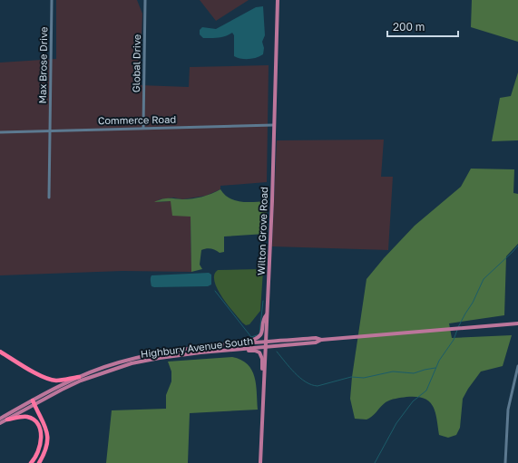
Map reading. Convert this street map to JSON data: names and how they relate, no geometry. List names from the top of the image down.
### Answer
{
  "streets": {
    "main road": ["Wilton Grove Road", "Highbury Avenue South"],
    "street": ["Global Drive", "Max Brose Drive", "Commerce Road"]
  },
  "crossings": [
    ["Global Drive", "Commerce Road"],
    ["Max Brose Drive", "Commerce Road"],
    ["Commerce Road", "Wilton Grove Road"],
    ["Wilton Grove Road", "Highbury Avenue South"]
  ],
  "scale_bar": "200 m"
}
